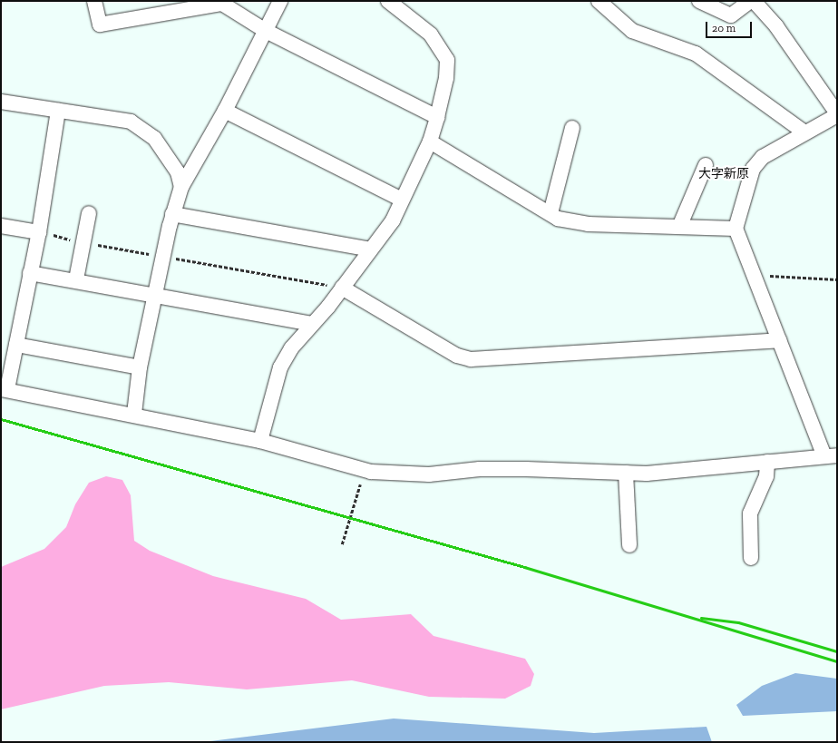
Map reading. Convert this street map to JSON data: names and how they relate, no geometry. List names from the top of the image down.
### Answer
{
  "districts": ["大字新原"],
  "scale_bar": "20 m"
}
